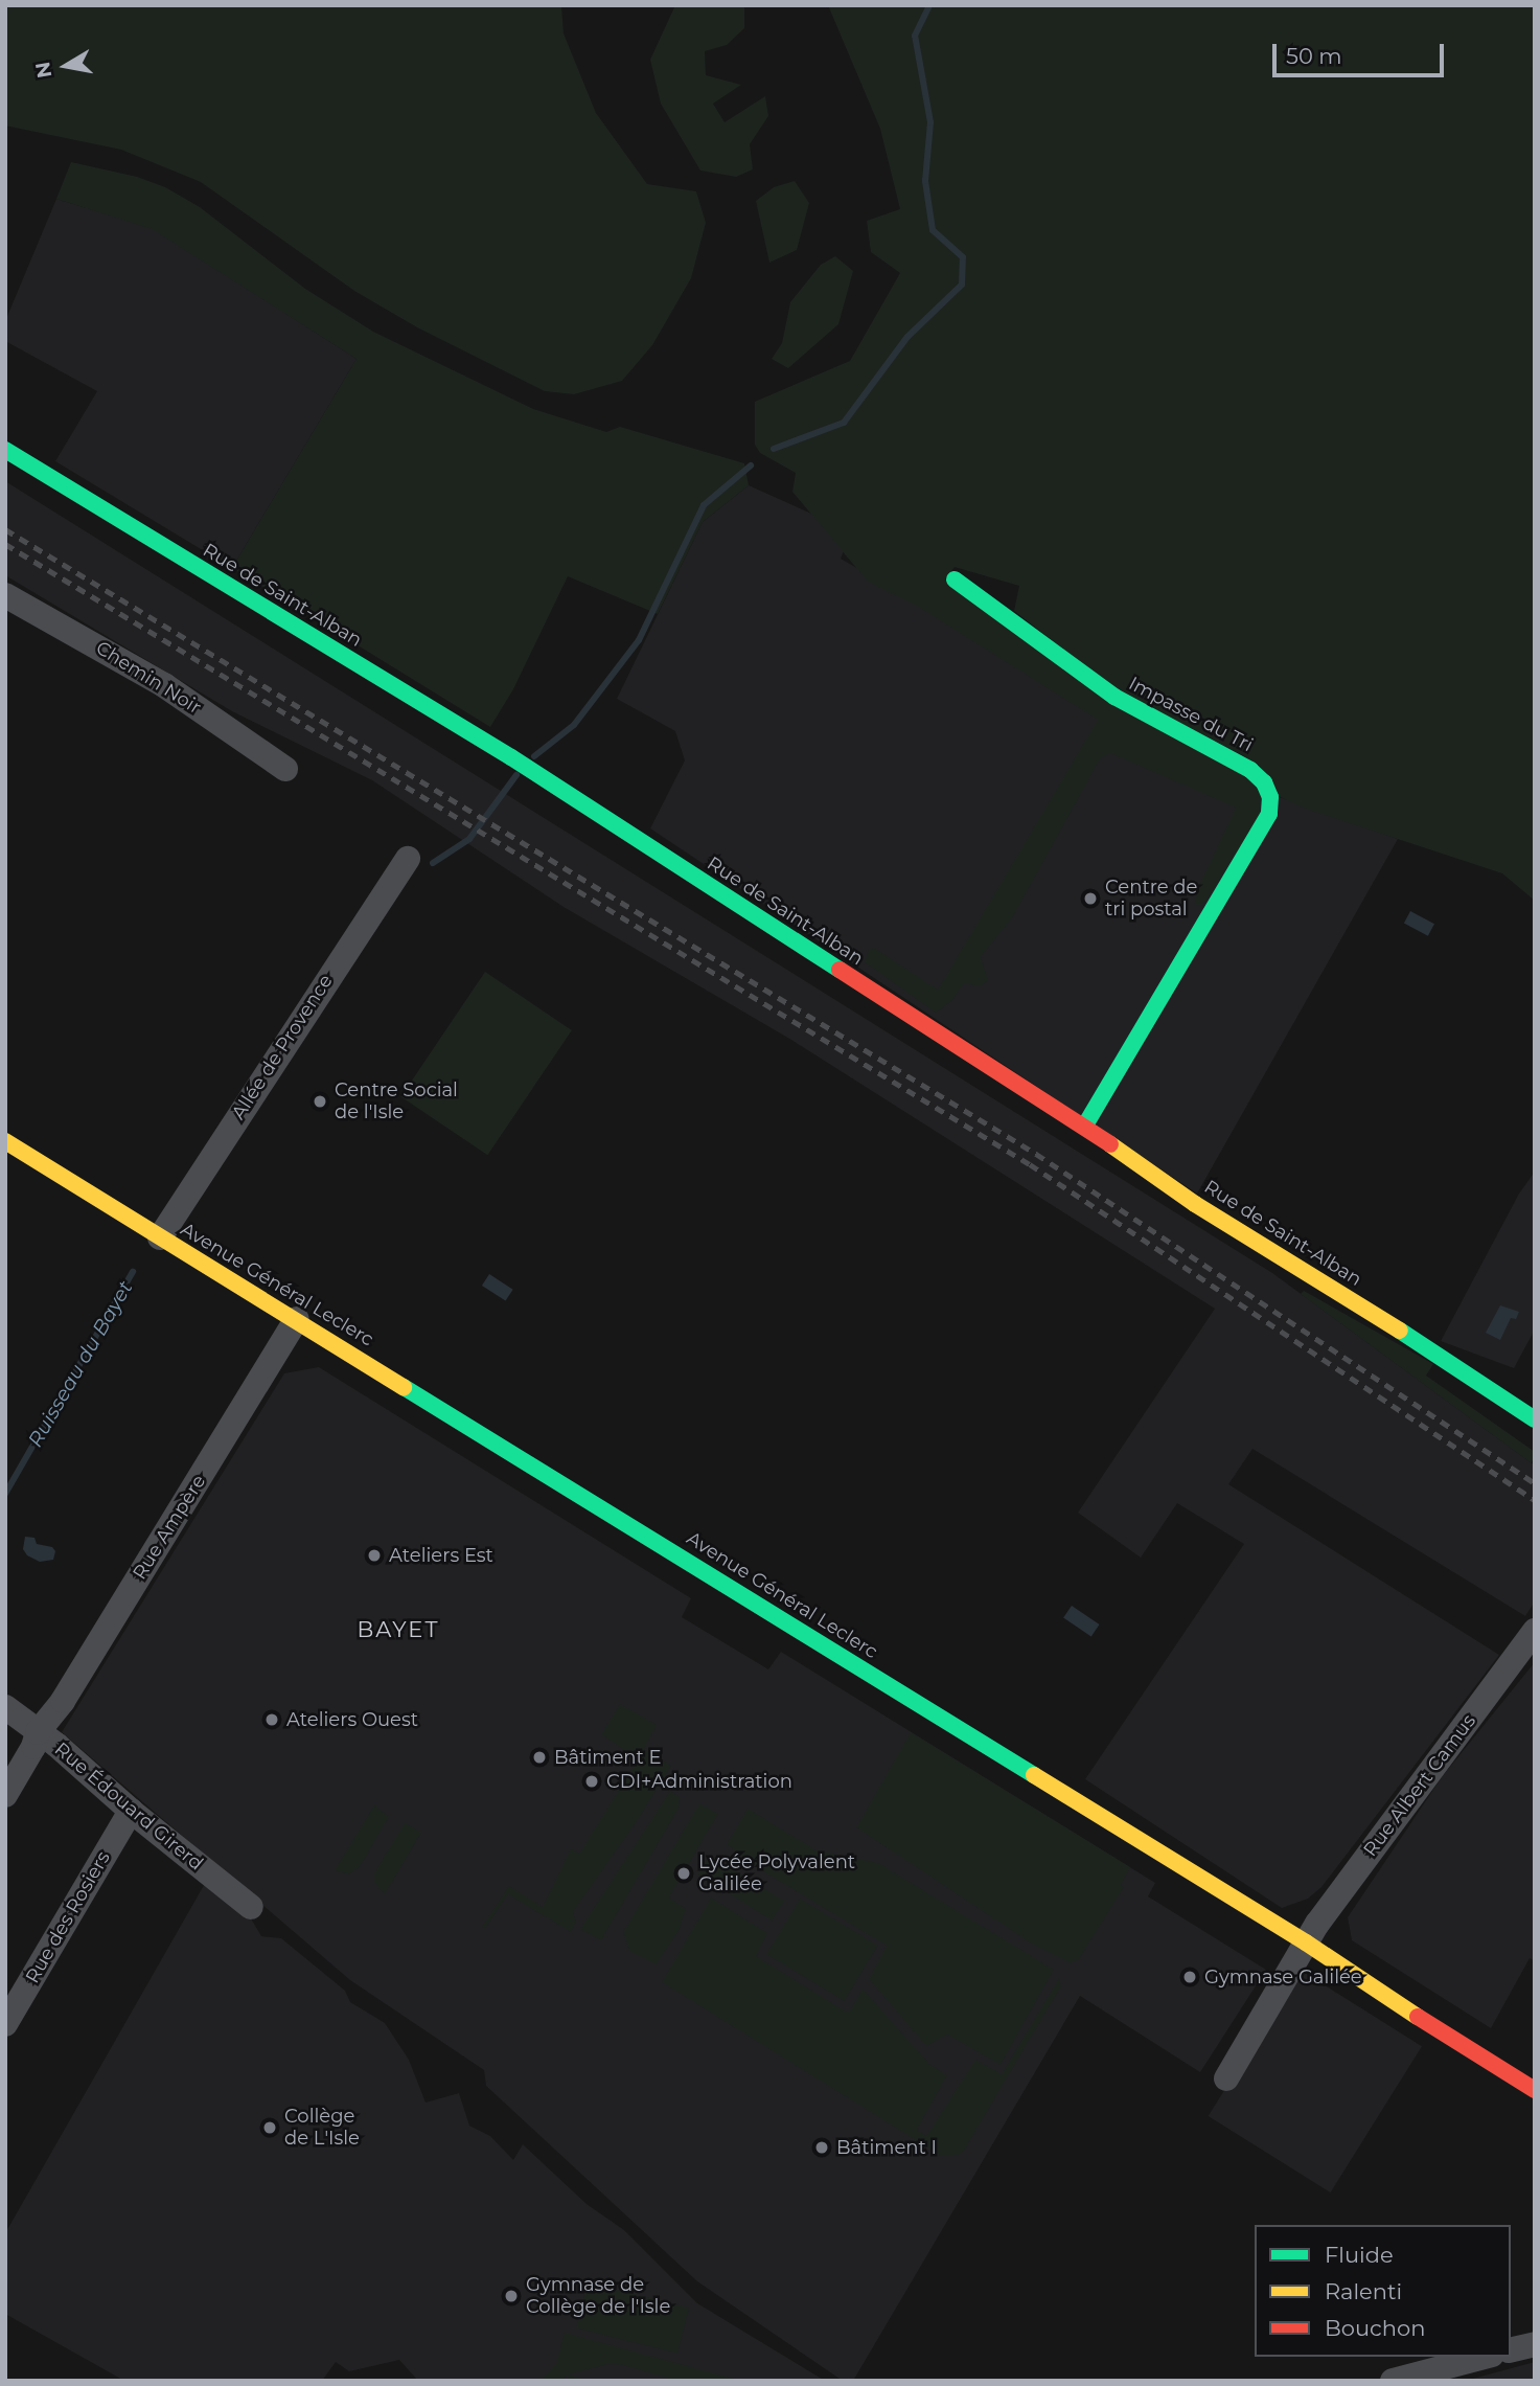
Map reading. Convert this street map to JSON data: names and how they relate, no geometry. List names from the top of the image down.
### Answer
{
  "streets": {
    "street": [
      "Rue de Saint-Alban",
      "Chemin Noir",
      "Impasse du Tri",
      "Allée de Provence",
      "Avenue Général Leclerc",
      "Rue Ampère",
      "Rue Albert Camus",
      "Rue Édouard Girerd",
      "Rue des Rosiers"
    ]
  },
  "crossings": [
    ["Rue de Saint-Alban", "Impasse du Tri"],
    ["Allée de Provence", "Avenue Général Leclerc"],
    ["Avenue Général Leclerc", "Rue Ampère"],
    ["Avenue Général Leclerc", "Rue Albert Camus"],
    ["Rue Ampère", "Rue Édouard Girerd"],
    ["Rue Édouard Girerd", "Rue des Rosiers"]
  ],
  "districts": ["BAYET"],
  "water": ["Ruisseau du Bayet"],
  "places": [
    "Centre de tri postal",
    "Centre Social de l'Isle",
    "Ateliers Est",
    "Ateliers Ouest",
    "Bâtiment E",
    "CDI+Administration",
    "Lycée Polyvalent Galilée",
    "Gymnase Galilée",
    "Collège de L'Isle",
    "Bâtiment I",
    "Gymnase de Collège de l'Isle"
  ],
  "legend": ["Fluide", "Ralenti", "Bouchon"],
  "scale_bar": "50 m",
  "north": "left"
}
